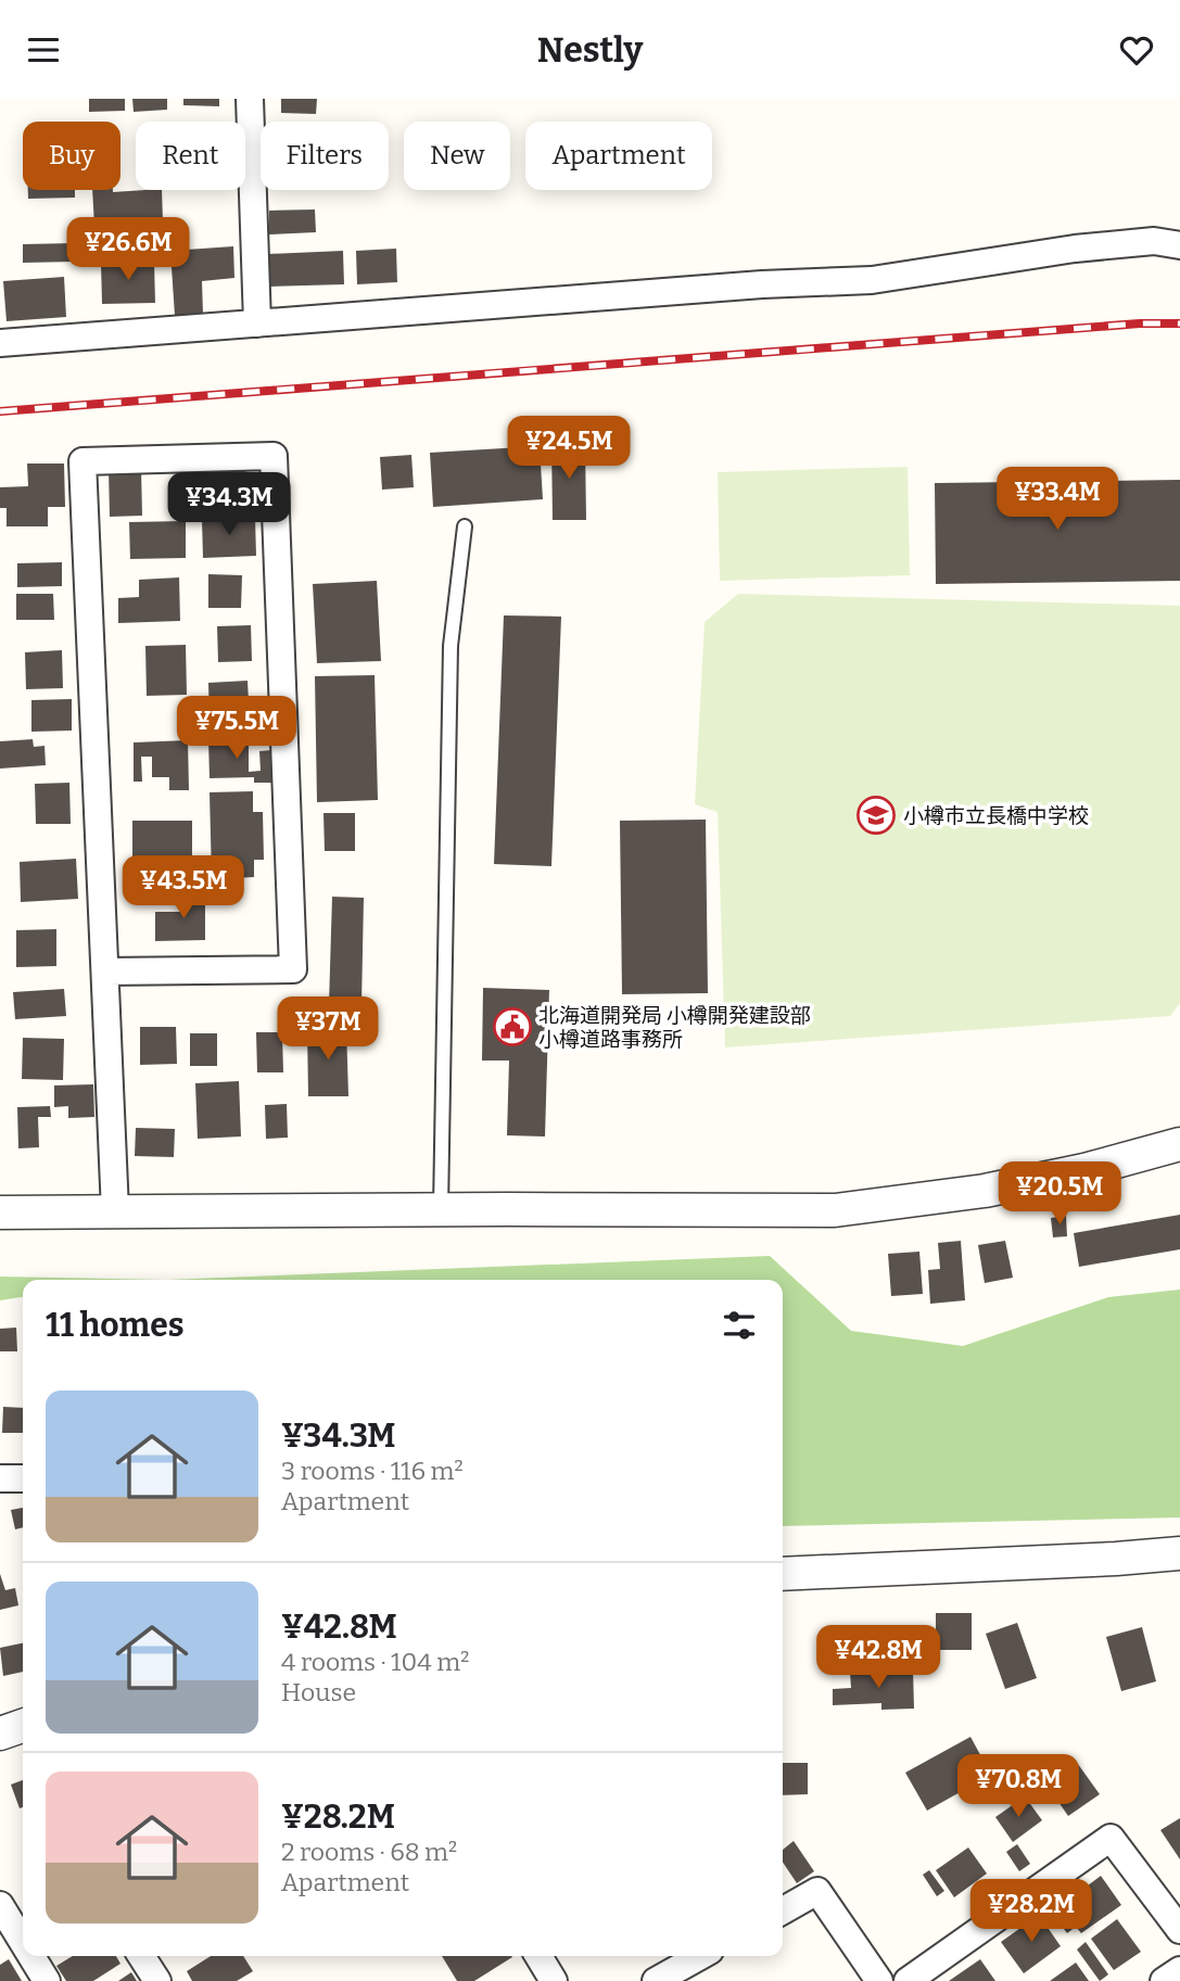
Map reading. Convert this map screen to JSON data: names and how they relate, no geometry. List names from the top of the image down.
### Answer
{
  "places": {
    "school or university": ["小樽市立長橋中学校"],
    "public building": ["北海道開発局 小樽開発建設部 小樽道路事務所"]
  },
  "page": {
    "header": "Nestly",
    "chip": [
      "Buy",
      "Rent",
      "Filters",
      "New",
      "Apartment"
    ],
    "price": [
      "¥26.6M",
      "¥24.5M",
      "¥33.4M",
      "¥34.3M",
      "¥75.5M",
      "¥43.5M",
      "¥37M",
      "¥20.5M",
      "¥42.8M",
      "¥70.8M",
      "¥28.2M"
    ],
    "heading": "11 homes",
    "list": [
      {
        "name": "¥34.3M",
        "note": "3 rooms · 116 m² · Apartment"
      },
      {
        "name": "¥42.8M",
        "note": "4 rooms · 104 m² · House"
      },
      {
        "name": "¥28.2M",
        "note": "2 rooms · 68 m² · Apartment"
      }
    ]
  }
}
